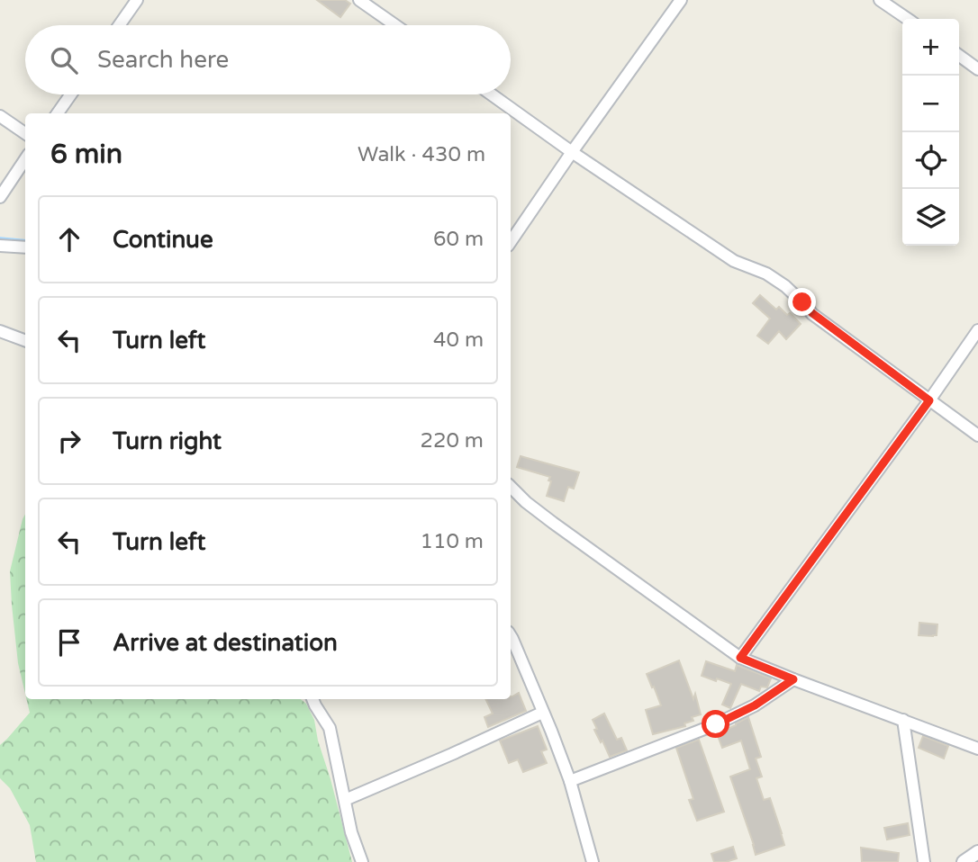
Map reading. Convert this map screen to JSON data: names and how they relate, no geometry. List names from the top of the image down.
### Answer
{
  "page": {
    "map_buttons": ["+", "−"],
    "search": "Search here",
    "heading": ["6 min", "Walk · 430 m"],
    "list": [
      ["Continue", "60 m"],
      ["Turn left", "40 m"],
      ["Turn right", "220 m"],
      ["Turn left", "110 m"],
      "Arrive at destination"
    ]
  }
}
